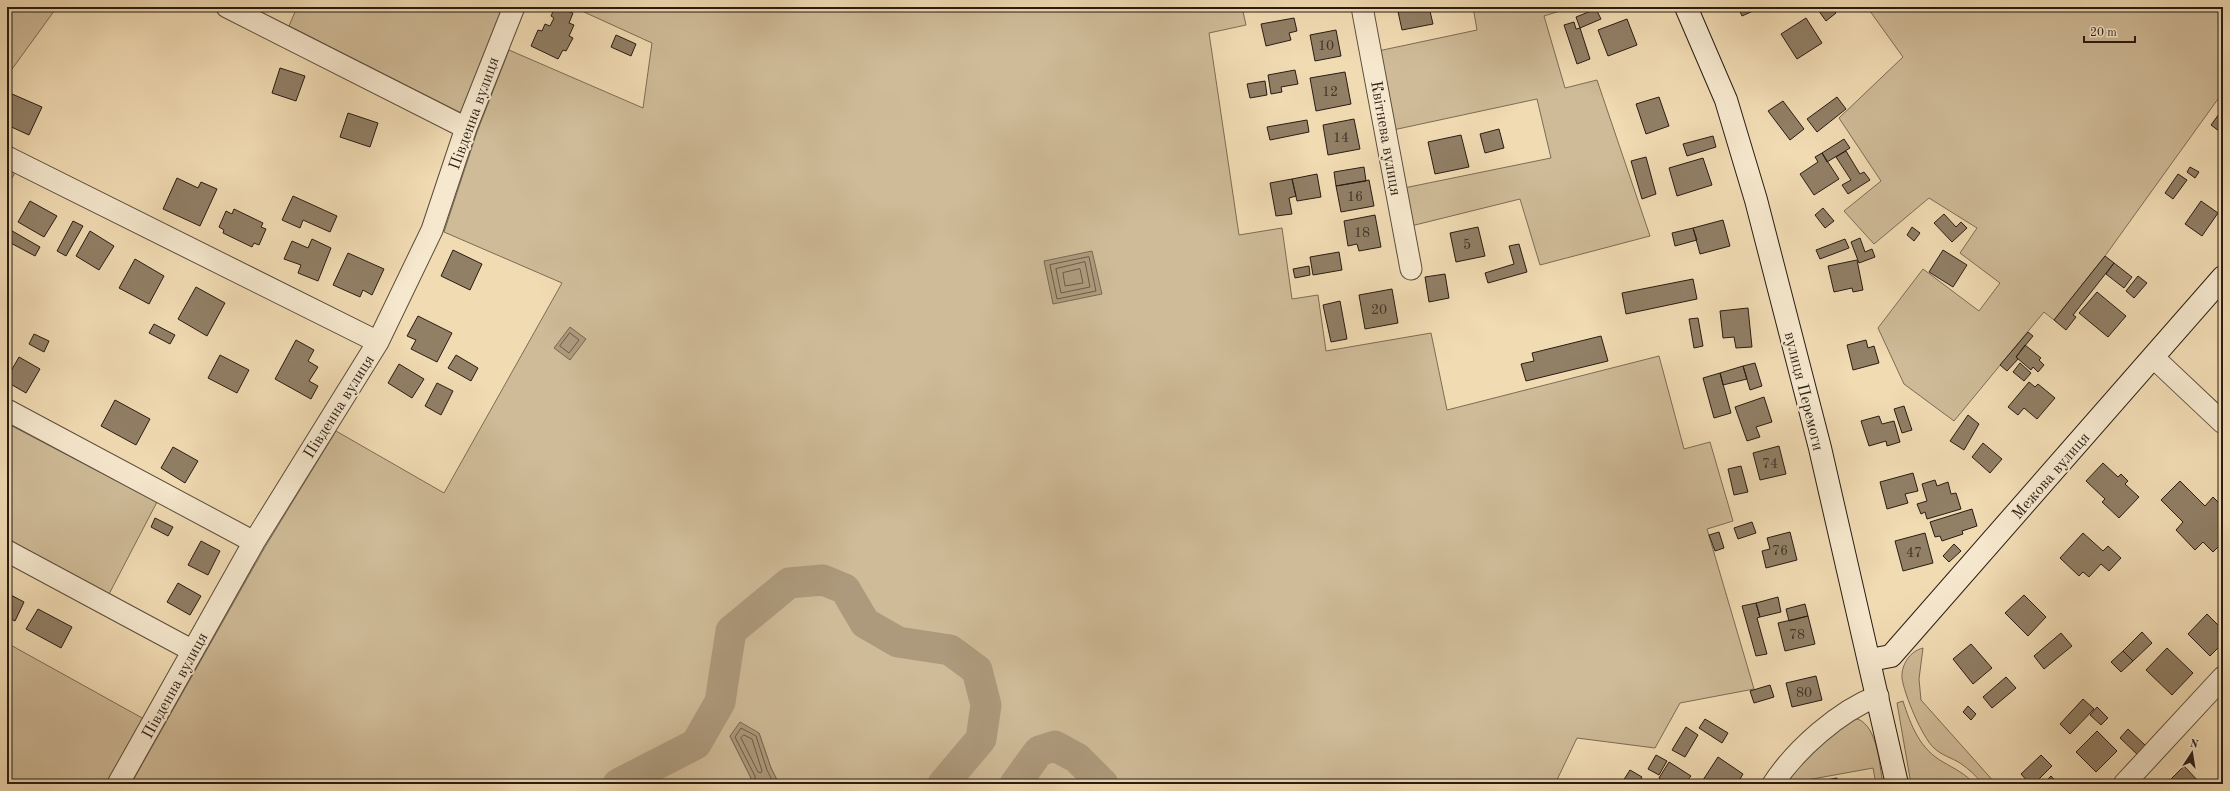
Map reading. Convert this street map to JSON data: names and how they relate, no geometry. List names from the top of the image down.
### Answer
{
  "streets": {
    "main road": ["вулиця Перемоги", "Межова вулиця"],
    "street": ["Південна вулиця", "Квітнева вулиця"]
  },
  "crossings": [
    ["вулиця Перемоги", "Межова вулиця"]
  ],
  "house_numbers": [
    "10",
    "12",
    "14",
    "16",
    "18",
    "5",
    "20",
    "74",
    "76",
    "47",
    "78",
    "80"
  ],
  "scale_bar": "20 m",
  "north": "top"
}
